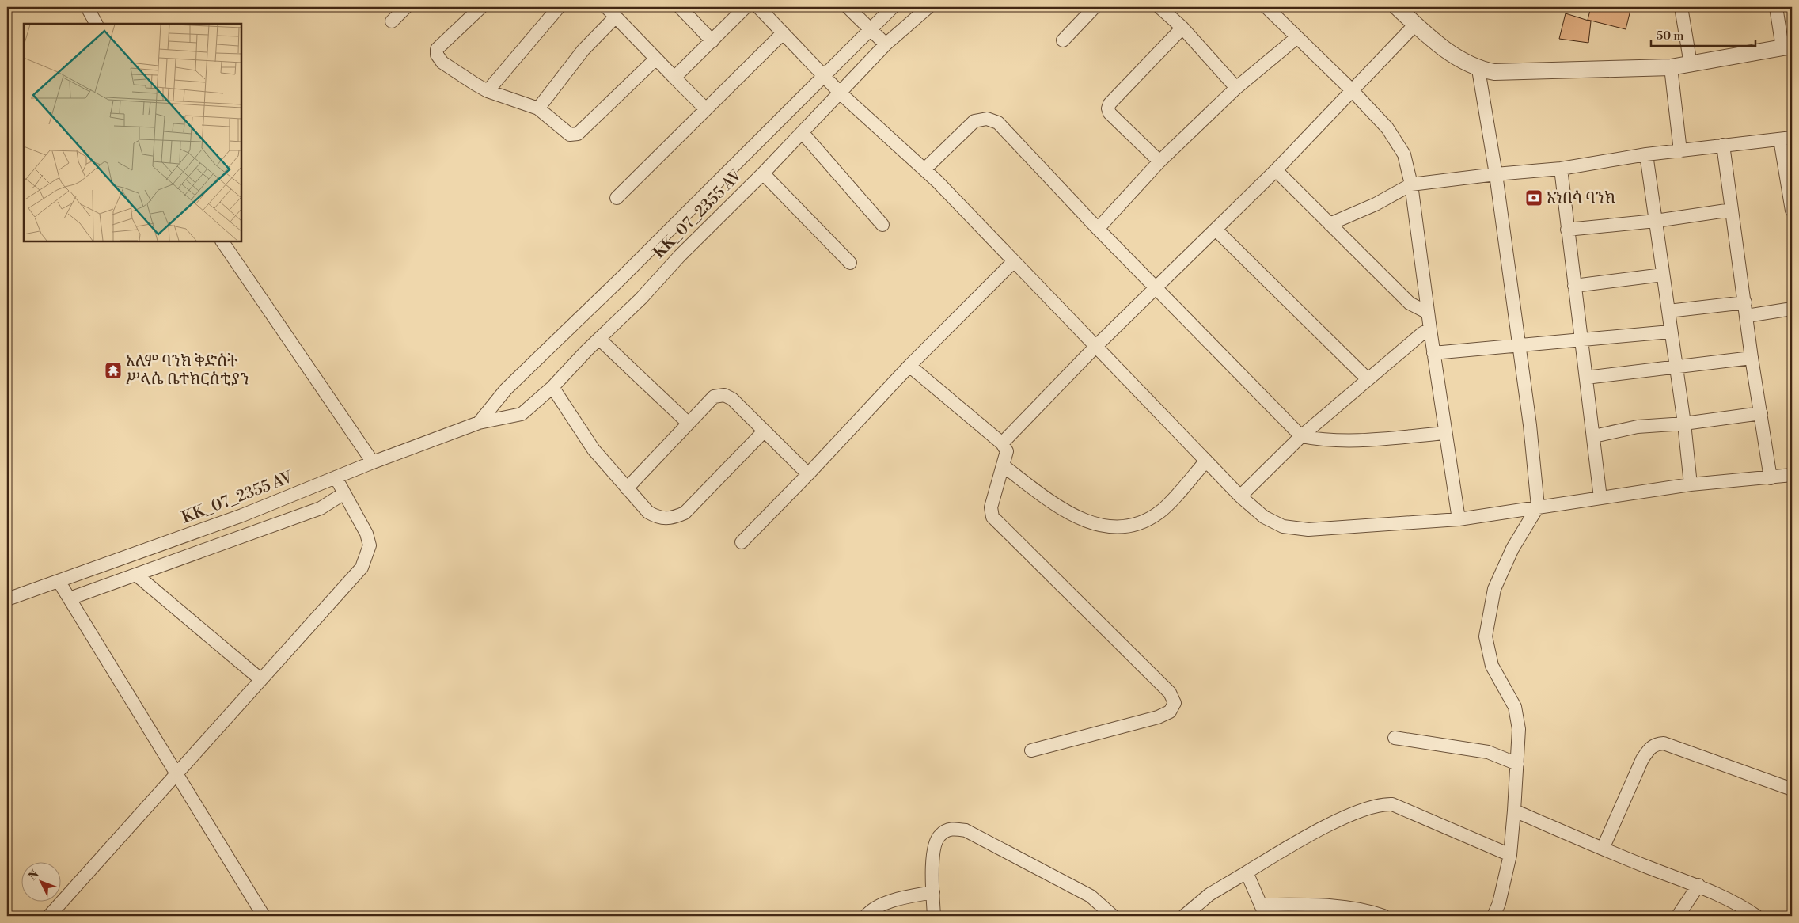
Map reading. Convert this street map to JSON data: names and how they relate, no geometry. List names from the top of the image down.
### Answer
{
  "streets": {
    "street": ["KK_07_2355 AV"]
  },
  "places": {
    "bank": ["አንበሳ ባንክ"],
    "temple": ["አለም ባንክ ቅድስት ሥላሴ ቤተክርስቲያን"]
  },
  "scale_bar": "50 m",
  "north": "top left"
}
